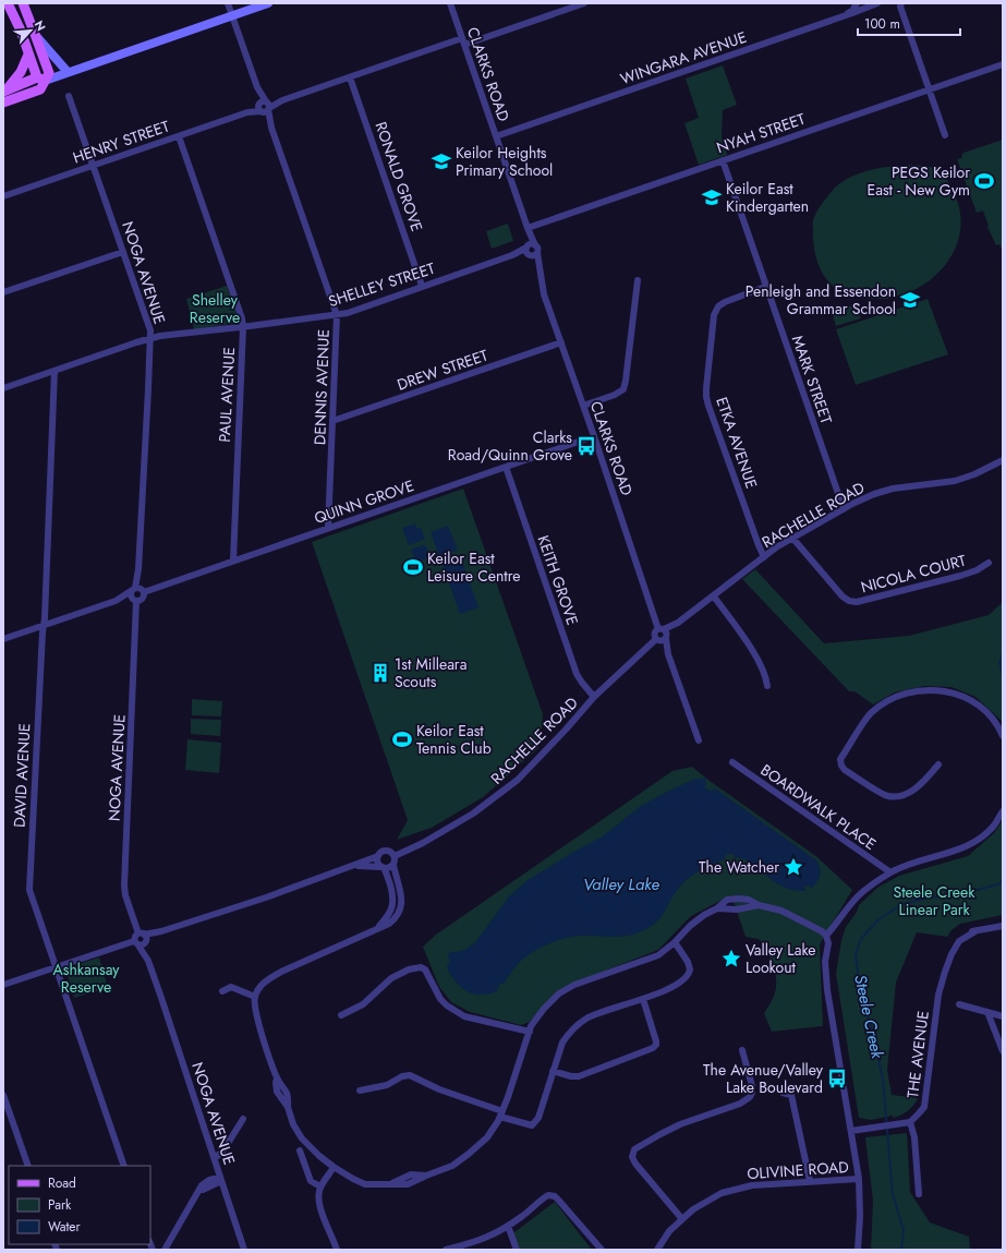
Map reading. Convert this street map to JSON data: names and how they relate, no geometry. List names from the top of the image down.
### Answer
{
  "streets": {
    "street": [
      "WINGARA AVENUE",
      "CLARKS ROAD",
      "NYAH STREET",
      "HENRY STREET",
      "RONALD GROVE",
      "NOGA AVENUE",
      "SHELLEY STREET",
      "DREW STREET",
      "MARK STREET",
      "DENNIS AVENUE",
      "PAUL AVENUE",
      "ETKA AVENUE",
      "QUINN GROVE",
      "RACHELLE ROAD",
      "NICOLA COURT",
      "KEITH GROVE",
      "DAVID AVENUE",
      "BOARDWALK PLACE",
      "THE AVENUE",
      "OLIVINE ROAD"
    ]
  },
  "crossings": [
    ["WINGARA AVENUE", "CLARKS ROAD"],
    ["CLARKS ROAD", "NYAH STREET"],
    ["CLARKS ROAD", "HENRY STREET"],
    ["CLARKS ROAD", "SHELLEY STREET"],
    ["CLARKS ROAD", "DREW STREET"],
    ["CLARKS ROAD", "QUINN GROVE"],
    ["CLARKS ROAD", "RACHELLE ROAD"],
    ["NYAH STREET", "MARK STREET"],
    ["HENRY STREET", "RONALD GROVE"],
    ["HENRY STREET", "NOGA AVENUE"],
    ["HENRY STREET", "DENNIS AVENUE"],
    ["HENRY STREET", "PAUL AVENUE"],
    ["RONALD GROVE", "SHELLEY STREET"],
    ["NOGA AVENUE", "SHELLEY STREET"],
    ["NOGA AVENUE", "QUINN GROVE"],
    ["SHELLEY STREET", "DENNIS AVENUE"],
    ["SHELLEY STREET", "PAUL AVENUE"],
    ["SHELLEY STREET", "DAVID AVENUE"],
    ["DREW STREET", "DENNIS AVENUE"],
    ["MARK STREET", "ETKA AVENUE"],
    ["MARK STREET", "RACHELLE ROAD"],
    ["DENNIS AVENUE", "QUINN GROVE"],
    ["PAUL AVENUE", "QUINN GROVE"],
    ["ETKA AVENUE", "RACHELLE ROAD"],
    ["QUINN GROVE", "KEITH GROVE"],
    ["QUINN GROVE", "DAVID AVENUE"],
    ["RACHELLE ROAD", "NICOLA COURT"],
    ["RACHELLE ROAD", "KEITH GROVE"]
  ],
  "water": ["Valley Lake", "Steele Creek"],
  "parks": ["Shelley Reserve", "Steele Creek Linear Park", "Ashkansay Reserve"],
  "places": {
    "school or university": ["Keilor Heights Primary School", "Keilor East Kindergarten", "Penleigh and Essendon Grammar School"],
    "sports": ["PEGS Keilor East - New Gym", "Keilor East Leisure Centre", "Keilor East Tennis Club"],
    "bus stop": ["Clarks Road/Quinn Grove", "The Avenue/Valley Lake Boulevard"],
    "building": ["1st Milleara Scouts"],
    "place": ["The Watcher", "Valley Lake Lookout"]
  },
  "legend": ["Road", "Park", "Water"],
  "scale_bar": "100 m",
  "north": "top right"
}
